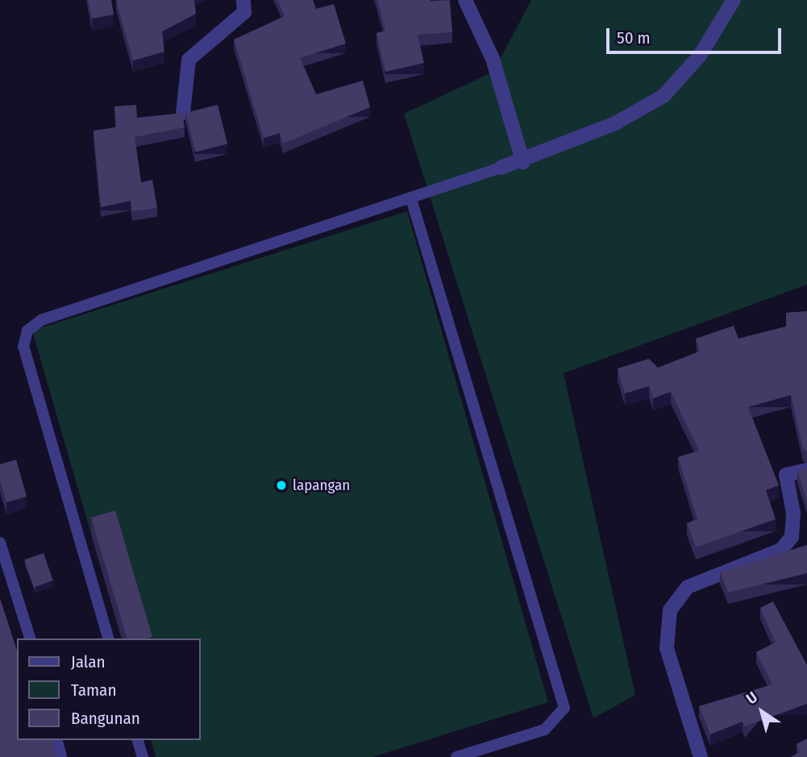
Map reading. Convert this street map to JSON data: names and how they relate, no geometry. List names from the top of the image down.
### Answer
{
  "places": ["lapangan"],
  "legend": ["Jalan", "Taman", "Bangunan"],
  "scale_bar": "50 m",
  "north": "top left"
}
